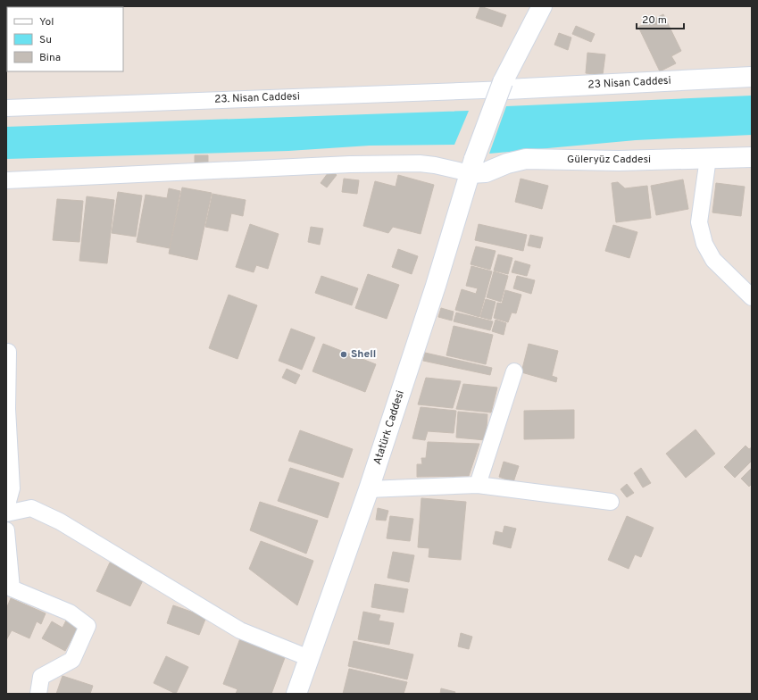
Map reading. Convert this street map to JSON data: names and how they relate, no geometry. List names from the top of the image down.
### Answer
{
  "streets": {
    "main road": ["23 Nisan Caddesi", "Güleryüz Caddesi", "Atatürk Caddesi"],
    "street": ["23. Nisan Caddesi"]
  },
  "crossings": [
    ["23 Nisan Caddesi", "23. Nisan Caddesi"],
    ["23 Nisan Caddesi", "Atatürk Caddesi"],
    ["23. Nisan Caddesi", "Atatürk Caddesi"],
    ["Güleryüz Caddesi", "Atatürk Caddesi"]
  ],
  "places": ["Shell"],
  "legend": ["Yol", "Su", "Bina"],
  "scale_bar": "20 m"
}
